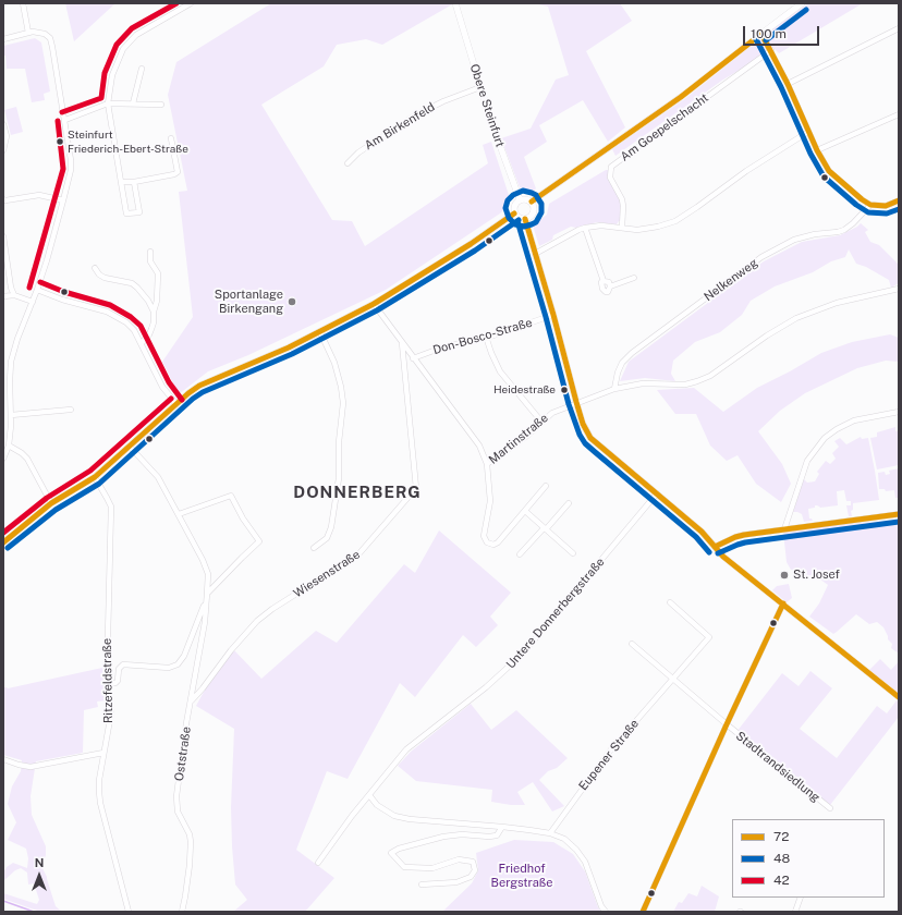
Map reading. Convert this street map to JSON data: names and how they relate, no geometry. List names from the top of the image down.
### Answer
{
  "streets": {
    "street": [
      "Obere Steinfurt",
      "Am Birkenfeld",
      "Am Goepelschacht",
      "Nelkenweg",
      "Don-Bosco-Straße",
      "Martinstraße",
      "Wiesenstraße",
      "Untere Donnerbergstraße",
      "Ritzefeldstraße",
      "Oststraße",
      "Eupener Straße",
      "Stadtrandsiedlung"
    ]
  },
  "crossings": [
    ["Obere Steinfurt", "Am Birkenfeld"],
    ["Wiesenstraße", "Oststraße"]
  ],
  "districts": ["DONNERBERG"],
  "parks": ["Friedhof Bergstraße"],
  "places": [
    "Steinfurt Friederich-Ebert-Straße",
    "Sportanlage Birkengang",
    "Heidestraße",
    "St. Josef"
  ],
  "lines": ["transit line 42", "transit line 48", "transit line 72"],
  "legend": ["72", "48", "42"],
  "scale_bar": "100 m",
  "north": "top"
}
